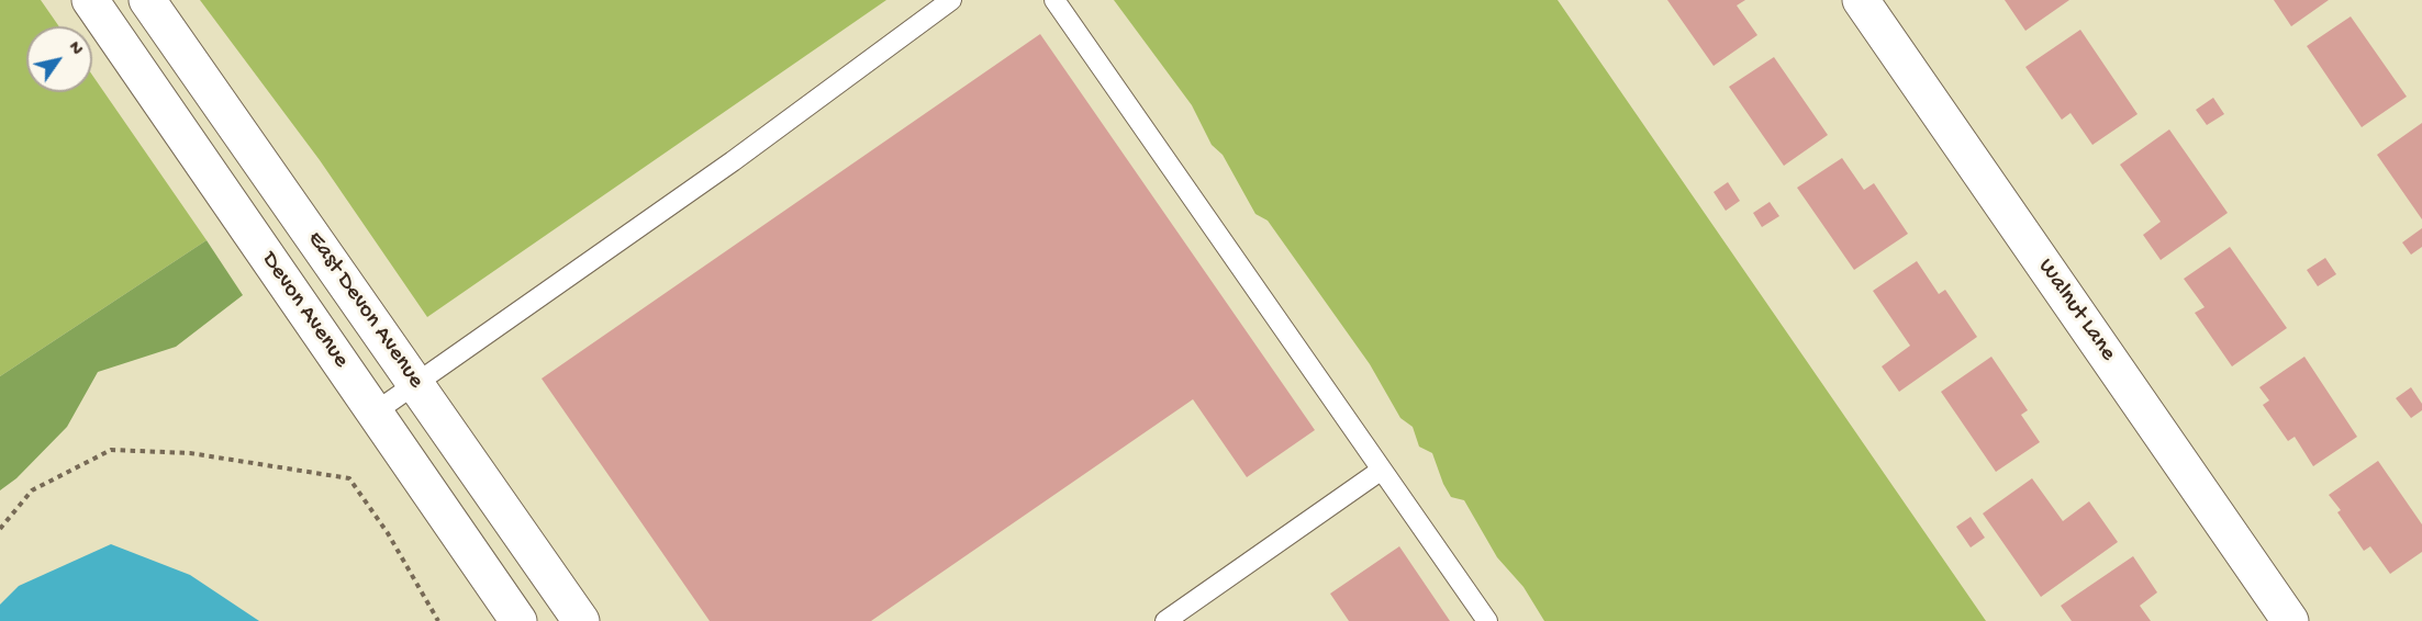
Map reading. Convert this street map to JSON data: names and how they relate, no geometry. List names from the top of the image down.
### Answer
{
  "streets": {
    "main road": ["Devon Avenue", "East Devon Avenue", "Walnut Lane"]
  },
  "north": "top right"
}
